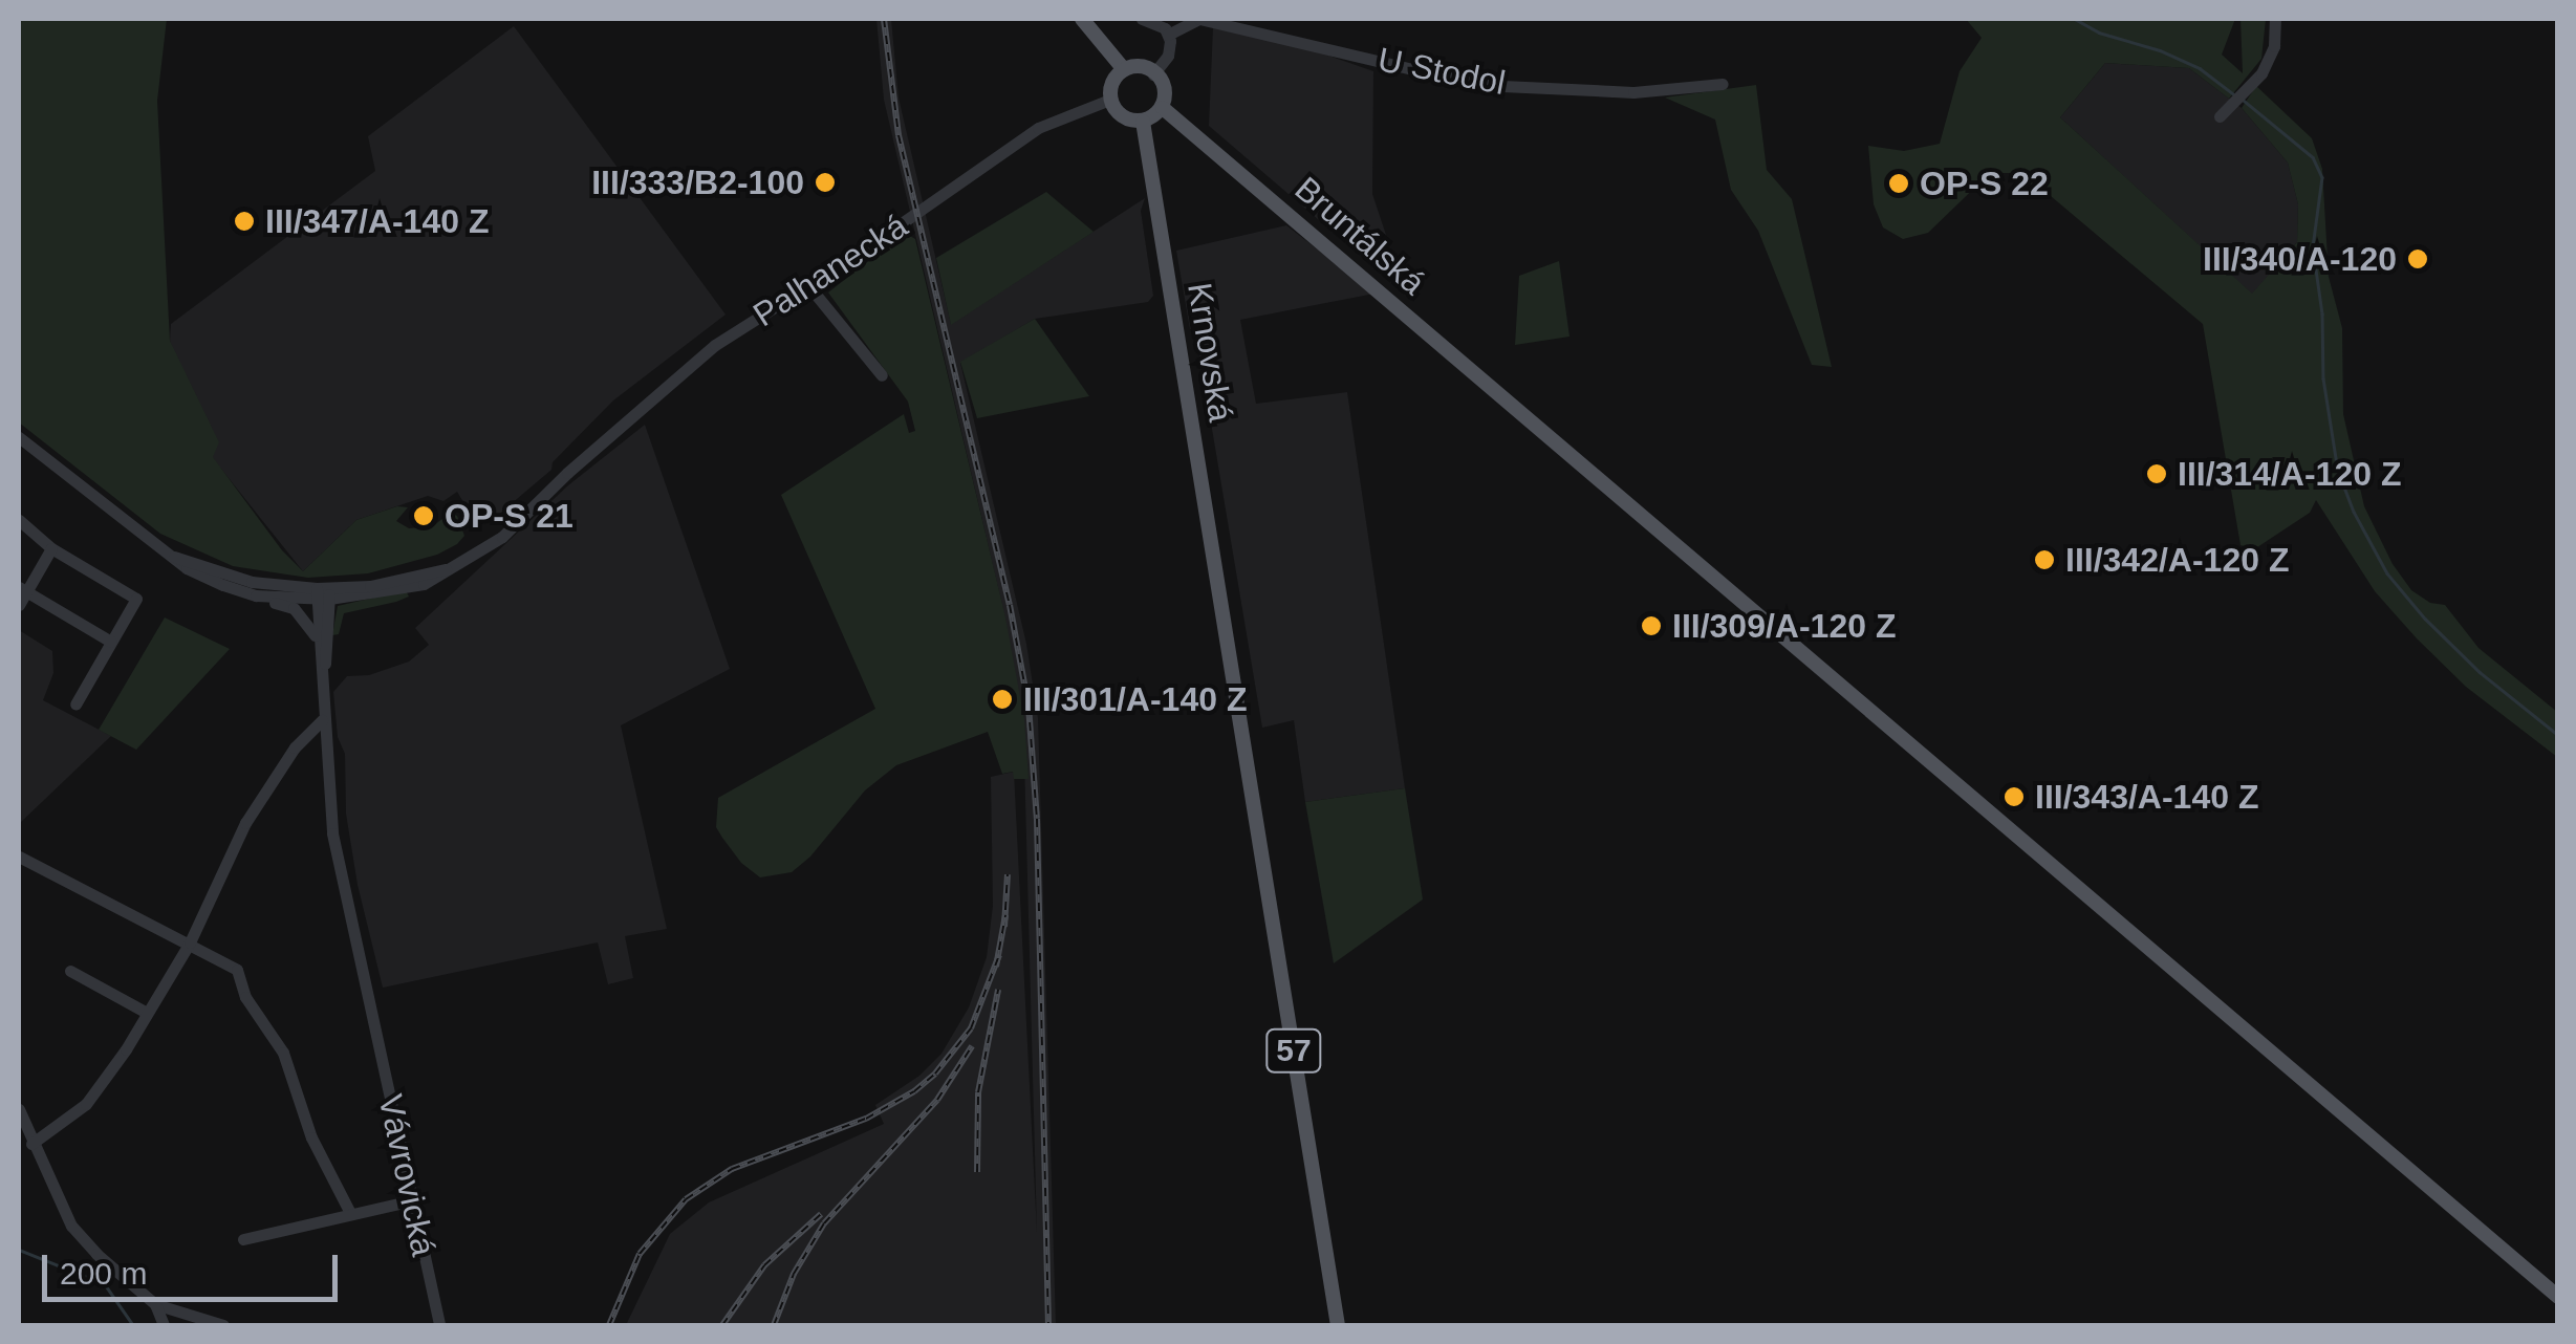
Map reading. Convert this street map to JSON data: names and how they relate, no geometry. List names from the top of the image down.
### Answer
{
  "streets": {
    "main road": ["Bruntálská", "Krnovská", "57"],
    "street": ["U Stodol", "Palhanecká", "Vávrovická"]
  },
  "crossings": [
    ["Bruntálská", "Palhanecká"],
    ["Bruntálská", "Krnovská"],
    ["Palhanecká", "Krnovská"]
  ],
  "places": [
    "III/333/B2-100",
    "OP-S 22",
    "III/347/A-140 Z",
    "III/340/A-120",
    "III/314/A-120 Z",
    "OP-S 21",
    "III/342/A-120 Z",
    "III/309/A-120 Z",
    "III/301/A-140 Z",
    "III/343/A-140 Z"
  ],
  "scale_bar": "200 m"
}
